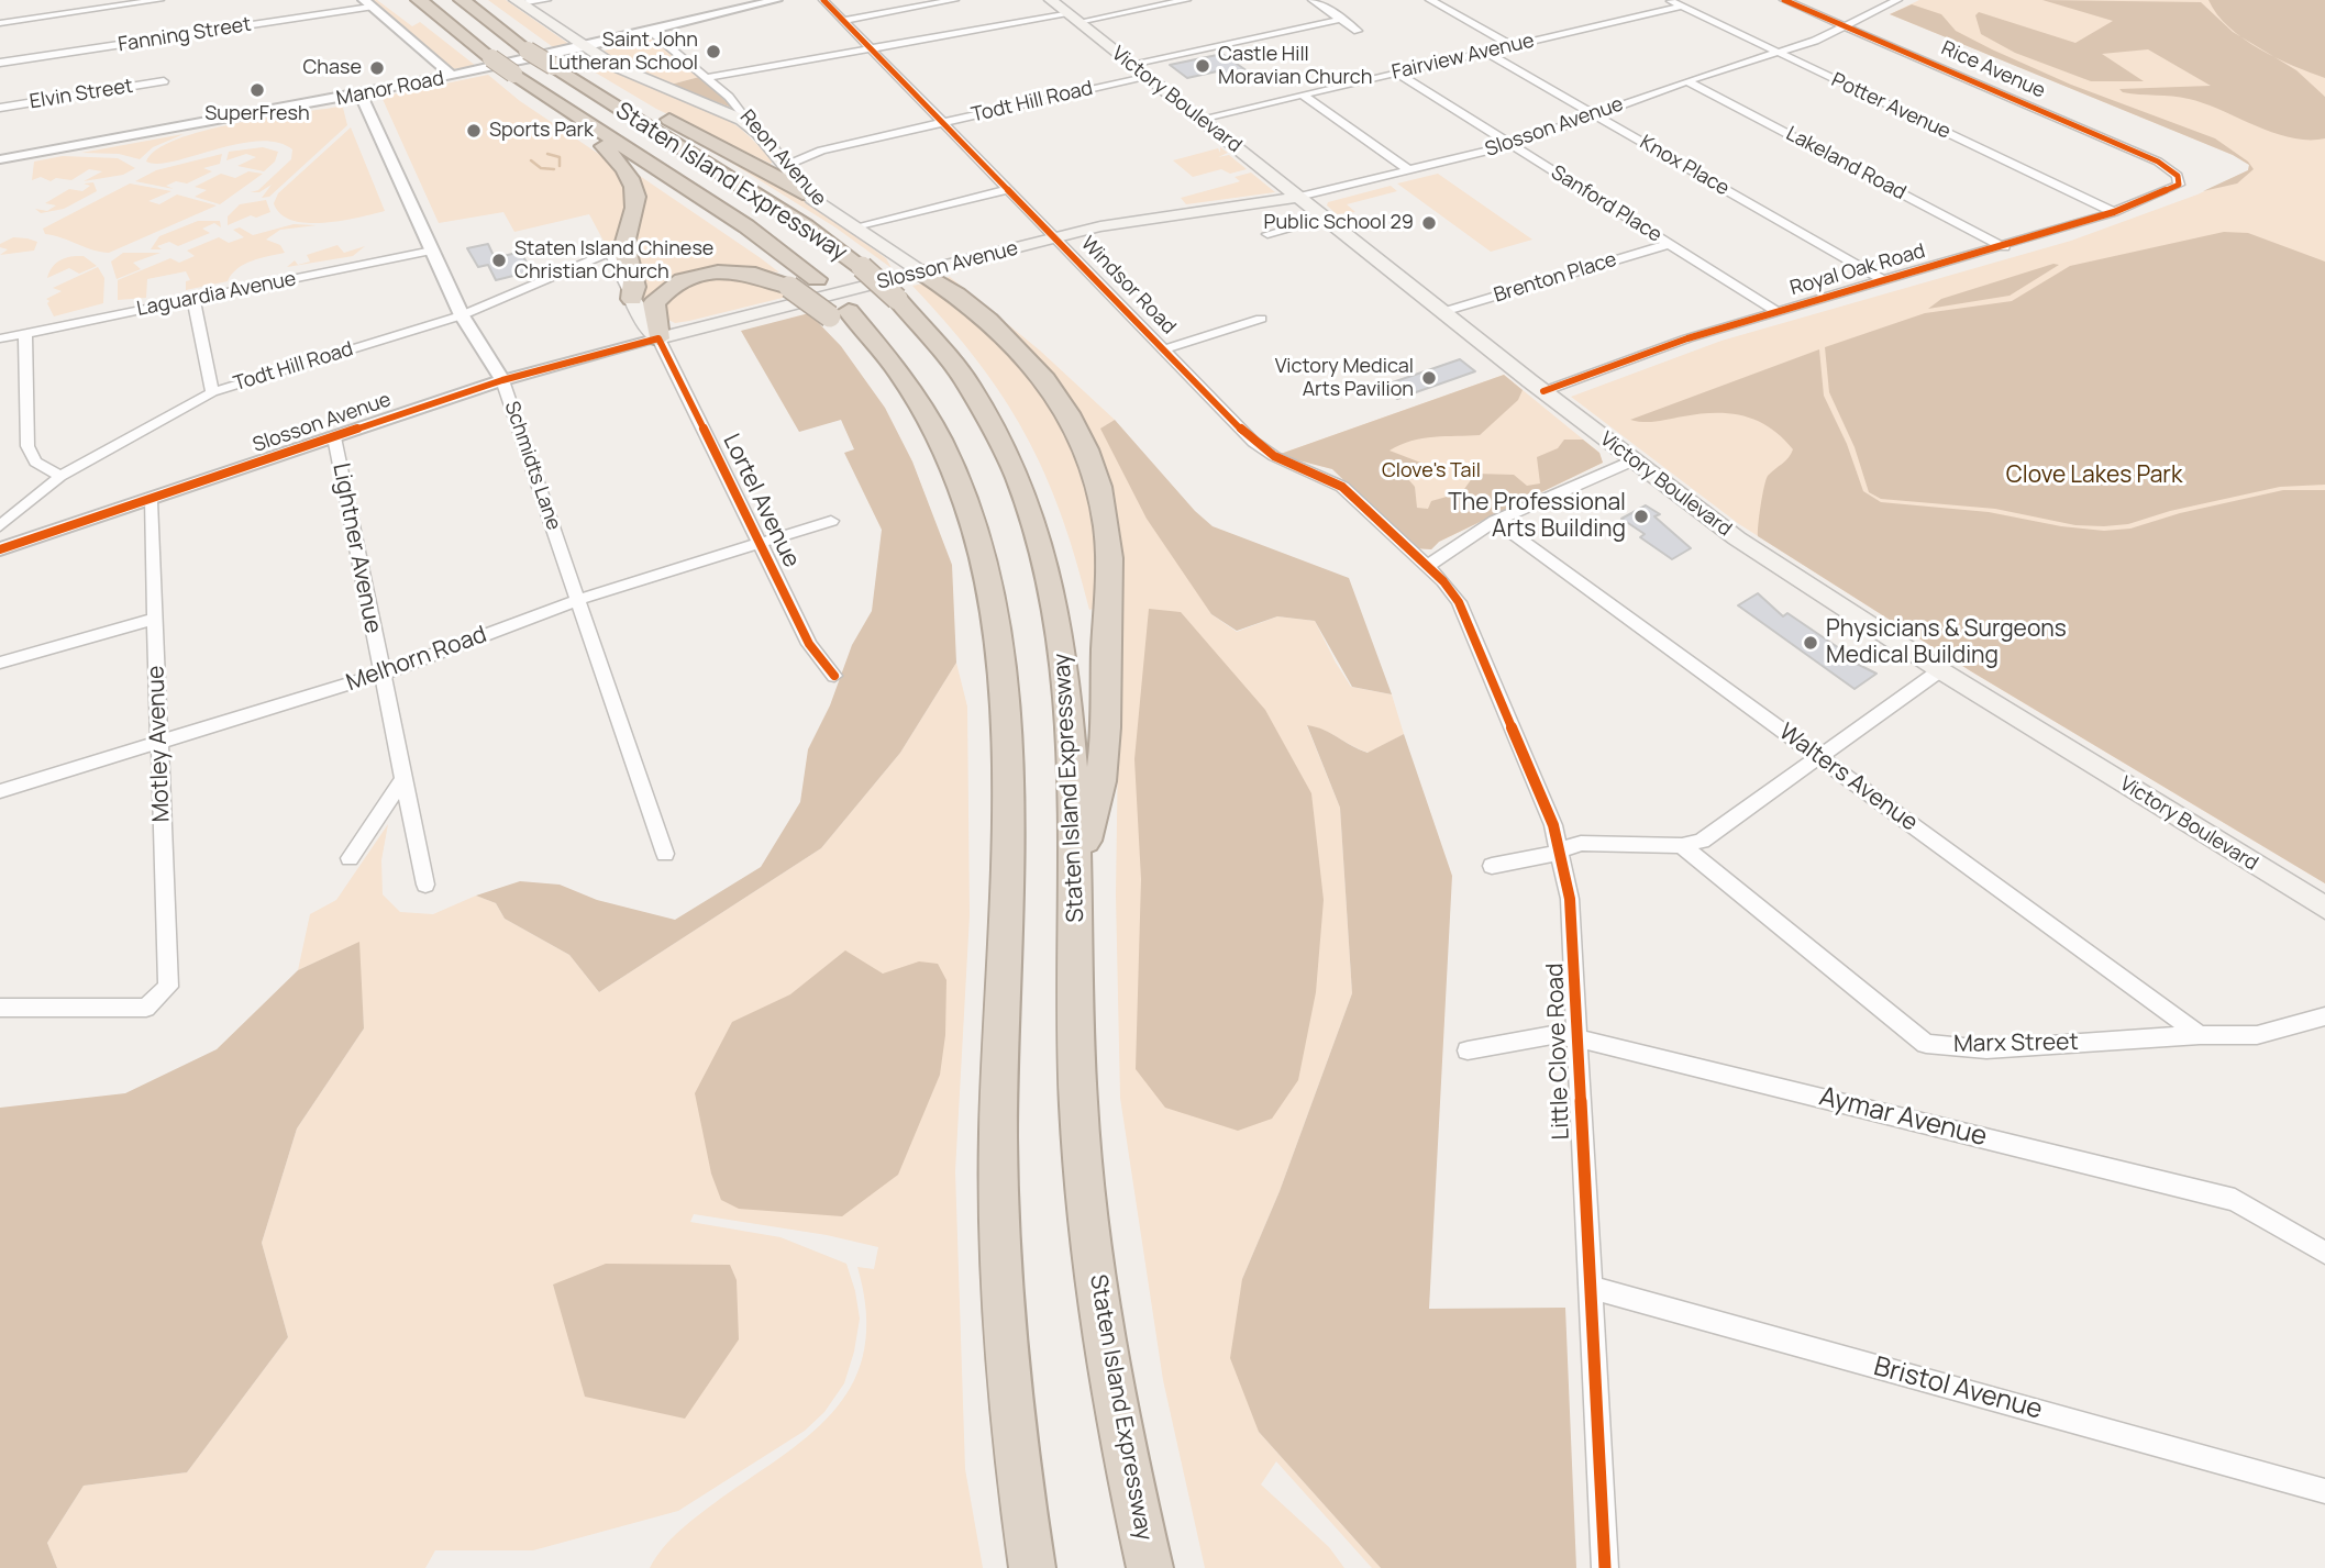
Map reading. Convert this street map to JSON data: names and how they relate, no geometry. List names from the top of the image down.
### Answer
{
  "streets": {
    "highway": ["Staten Island Expressway"],
    "main road": [
      "Victory Boulevard",
      "Slosson Avenue",
      "Reon Avenue",
      "Lortel Avenue"
    ],
    "street": [
      "Fanning Street",
      "Fairview Avenue",
      "Rice Avenue",
      "Manor Road",
      "Elvin Street",
      "Todt Hill Road",
      "Potter Avenue",
      "Lakeland Road",
      "Knox Place",
      "Sanford Place",
      "Royal Oak Road",
      "Brenton Place",
      "Windsor Road",
      "Laguardia Avenue",
      "Schmidts Lane",
      "Lightner Avenue",
      "Melhorn Road",
      "Motley Avenue",
      "Walters Avenue",
      "Marx Street",
      "Little Clove Road",
      "Aymar Avenue",
      "Bristol Avenue"
    ]
  },
  "crossings": [
    ["Fairview Avenue", "Victory Boulevard"],
    ["Fairview Avenue", "Potter Avenue"],
    ["Fairview Avenue", "Knox Place"],
    ["Fairview Avenue", "Sanford Place"],
    ["Rice Avenue", "Slosson Avenue"],
    ["Rice Avenue", "Royal Oak Road"],
    ["Manor Road", "Reon Avenue"],
    ["Manor Road", "Schmidts Lane"],
    ["Victory Boulevard", "Todt Hill Road"],
    ["Victory Boulevard", "Slosson Avenue"],
    ["Victory Boulevard", "Royal Oak Road"],
    ["Victory Boulevard", "Brenton Place"],
    ["Todt Hill Road", "Reon Avenue"],
    ["Todt Hill Road", "Windsor Road"],
    ["Todt Hill Road", "Schmidts Lane"],
    ["Todt Hill Road", "Lortel Avenue"],
    ["Potter Avenue", "Slosson Avenue"],
    ["Potter Avenue", "Royal Oak Road"],
    ["Slosson Avenue", "Reon Avenue"],
    ["Slosson Avenue", "Lakeland Road"],
    ["Slosson Avenue", "Knox Place"],
    ["Slosson Avenue", "Sanford Place"],
    ["Slosson Avenue", "Windsor Road"],
    ["Slosson Avenue", "Schmidts Lane"],
    ["Slosson Avenue", "Lortel Avenue"],
    ["Slosson Avenue", "Lightner Avenue"],
    ["Slosson Avenue", "Motley Avenue"],
    ["Lakeland Road", "Royal Oak Road"],
    ["Knox Place", "Royal Oak Road"],
    ["Sanford Place", "Royal Oak Road"],
    ["Sanford Place", "Brenton Place"],
    ["Windsor Road", "Little Clove Road"],
    ["Laguardia Avenue", "Schmidts Lane"],
    ["Schmidts Lane", "Melhorn Road"],
    ["Lortel Avenue", "Melhorn Road"],
    ["Lightner Avenue", "Melhorn Road"],
    ["Melhorn Road", "Motley Avenue"],
    ["Walters Avenue", "Marx Street"],
    ["Little Clove Road", "Aymar Avenue"],
    ["Little Clove Road", "Bristol Avenue"]
  ],
  "parks": ["Clove's Tail", "Clove Lakes Park"],
  "places": [
    "Saint John Lutheran School",
    "Castle Hill Moravian Church",
    "Chase",
    "SuperFresh",
    "Sports Park",
    "Public School 29",
    "Staten Island Chinese Christian Church",
    "Victory Medical Arts Pavilion",
    "The Professional Arts Building",
    "Physicians & Surgeons Medical Building"
  ]
}
